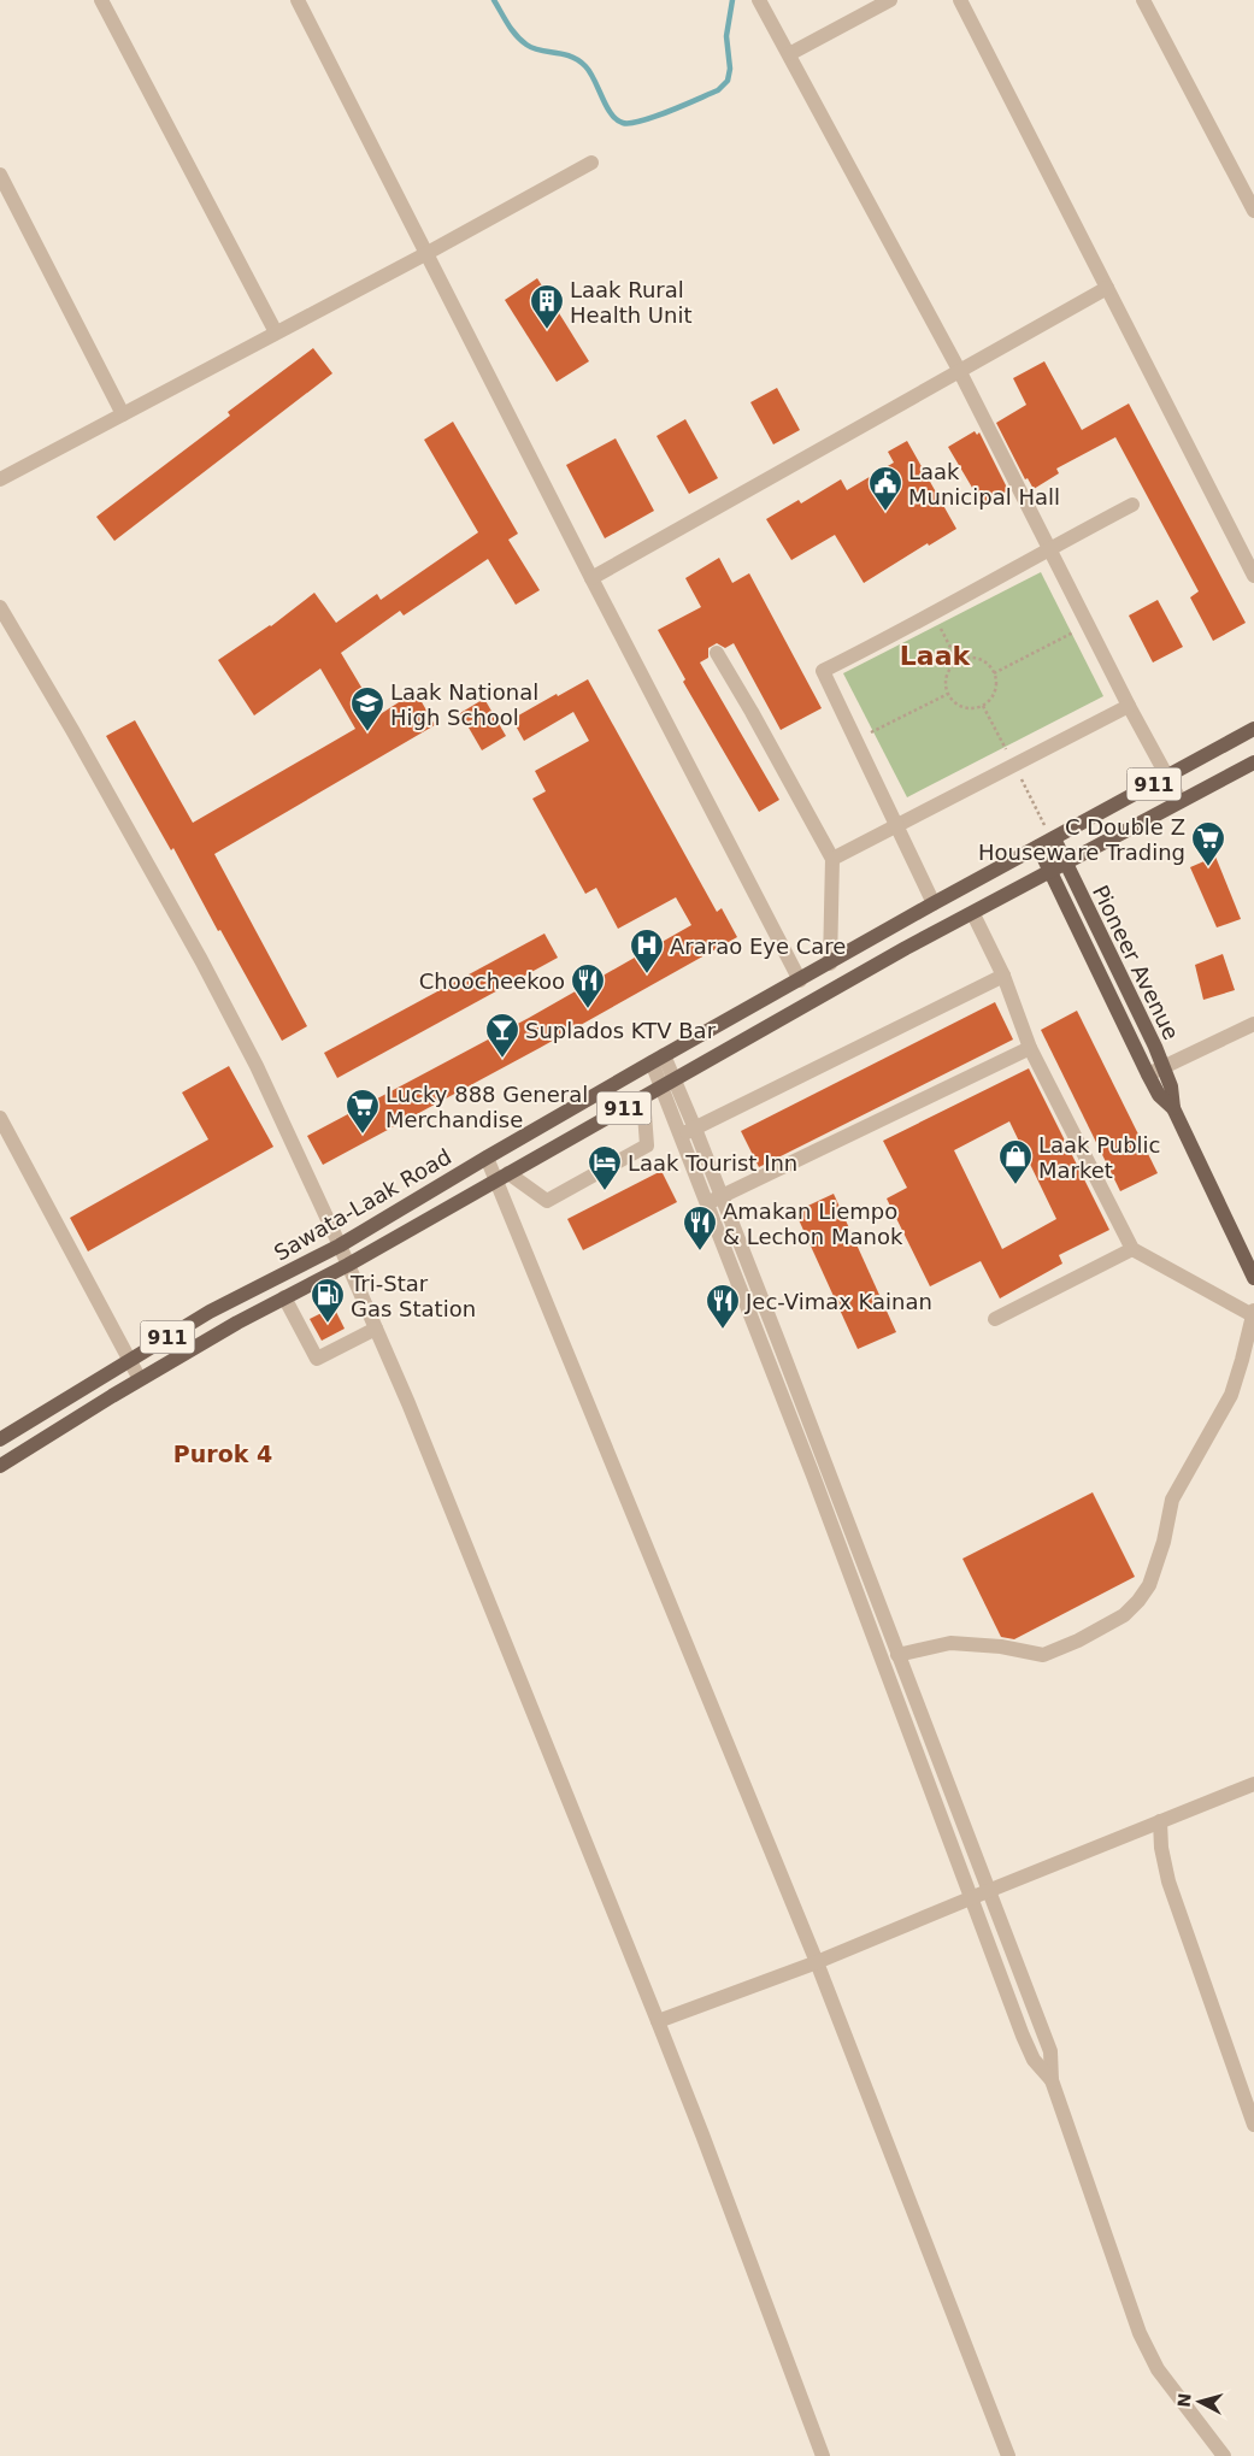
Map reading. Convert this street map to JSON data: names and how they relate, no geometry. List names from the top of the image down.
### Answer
{
  "streets": {
    "main road": ["911", "Pioneer Avenue", "Sawata-Laak Road"]
  },
  "crossings": [
    ["Pioneer Avenue", "Sawata-Laak Road"]
  ],
  "districts": ["Laak", "Purok 4"],
  "places": {
    "building": ["Laak Rural Health Unit"],
    "public building": ["Laak Municipal Hall"],
    "school or university": ["Laak National High School"],
    "supermarket": ["C Double Z Houseware Trading", "Lucky 888 General Merchandise"],
    "hospital": ["Ararao Eye Care"],
    "restaurant": ["Choocheekoo", "Amakan Liempo & Lechon Manok", "Jec-Vimax Kainan"],
    "bar": ["Suplados KTV Bar"],
    "shop": ["Laak Public Market"],
    "hotel": ["Laak Tourist Inn"],
    "fuel station": ["Tri-Star Gas Station"]
  },
  "north": "left"
}
